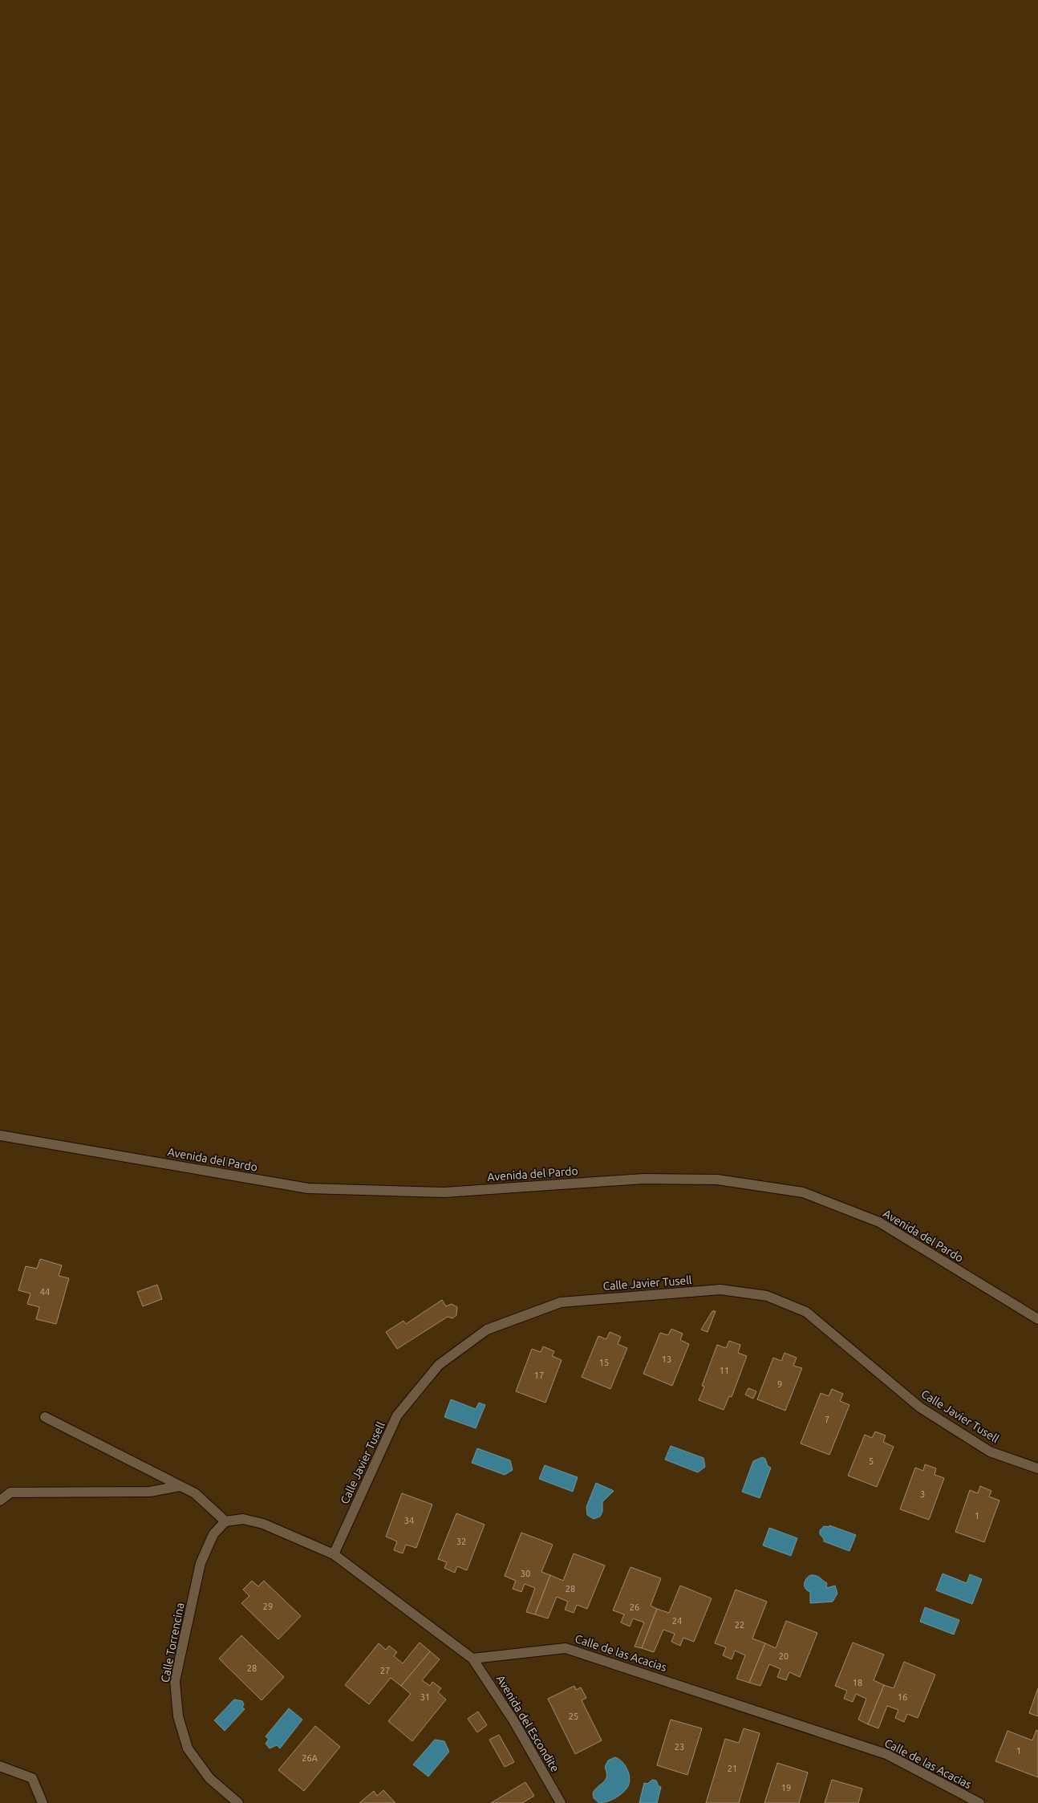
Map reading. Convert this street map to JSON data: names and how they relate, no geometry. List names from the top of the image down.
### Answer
{
  "streets": {
    "street": [
      "Avenida del Pardo",
      "Calle Javier Tusell",
      "Calle Torrencina",
      "Calle de las Acacias",
      "Avenida del Escondite"
    ]
  },
  "crossings": [
    ["Calle de las Acacias", "Avenida del Escondite"]
  ],
  "house_numbers": [
    "44",
    "13",
    "15",
    "11",
    "17",
    "9",
    "7",
    "5",
    "3",
    "1",
    "34",
    "32",
    "30",
    "28",
    "29",
    "26",
    "24",
    "22",
    "20",
    "28",
    "27",
    "18",
    "31",
    "16",
    "25",
    "23",
    "1",
    "26A",
    "21",
    "19"
  ]
}
